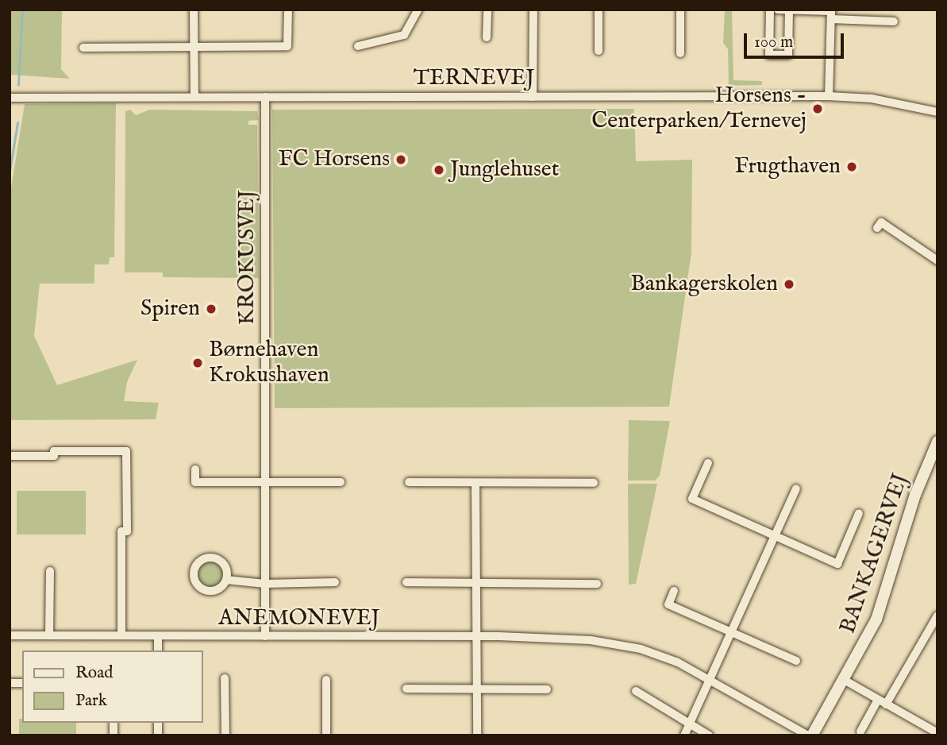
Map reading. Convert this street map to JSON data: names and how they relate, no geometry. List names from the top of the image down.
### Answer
{
  "streets": {
    "street": [
      "TERNEVEJ",
      "KROKUSVEJ",
      "BANKAGERVEJ",
      "ANEMONEVEJ"
    ]
  },
  "crossings": [
    ["TERNEVEJ", "KROKUSVEJ"],
    ["KROKUSVEJ", "ANEMONEVEJ"],
    ["BANKAGERVEJ", "ANEMONEVEJ"]
  ],
  "places": [
    "Horsens - Centerparken/Ternevej",
    "FC Horsens",
    "Frugthaven",
    "Junglehuset",
    "Bankagerskolen",
    "Spiren",
    "Børnehaven Krokushaven"
  ],
  "legend": ["Road", "Park"],
  "scale_bar": "100 m"
}
